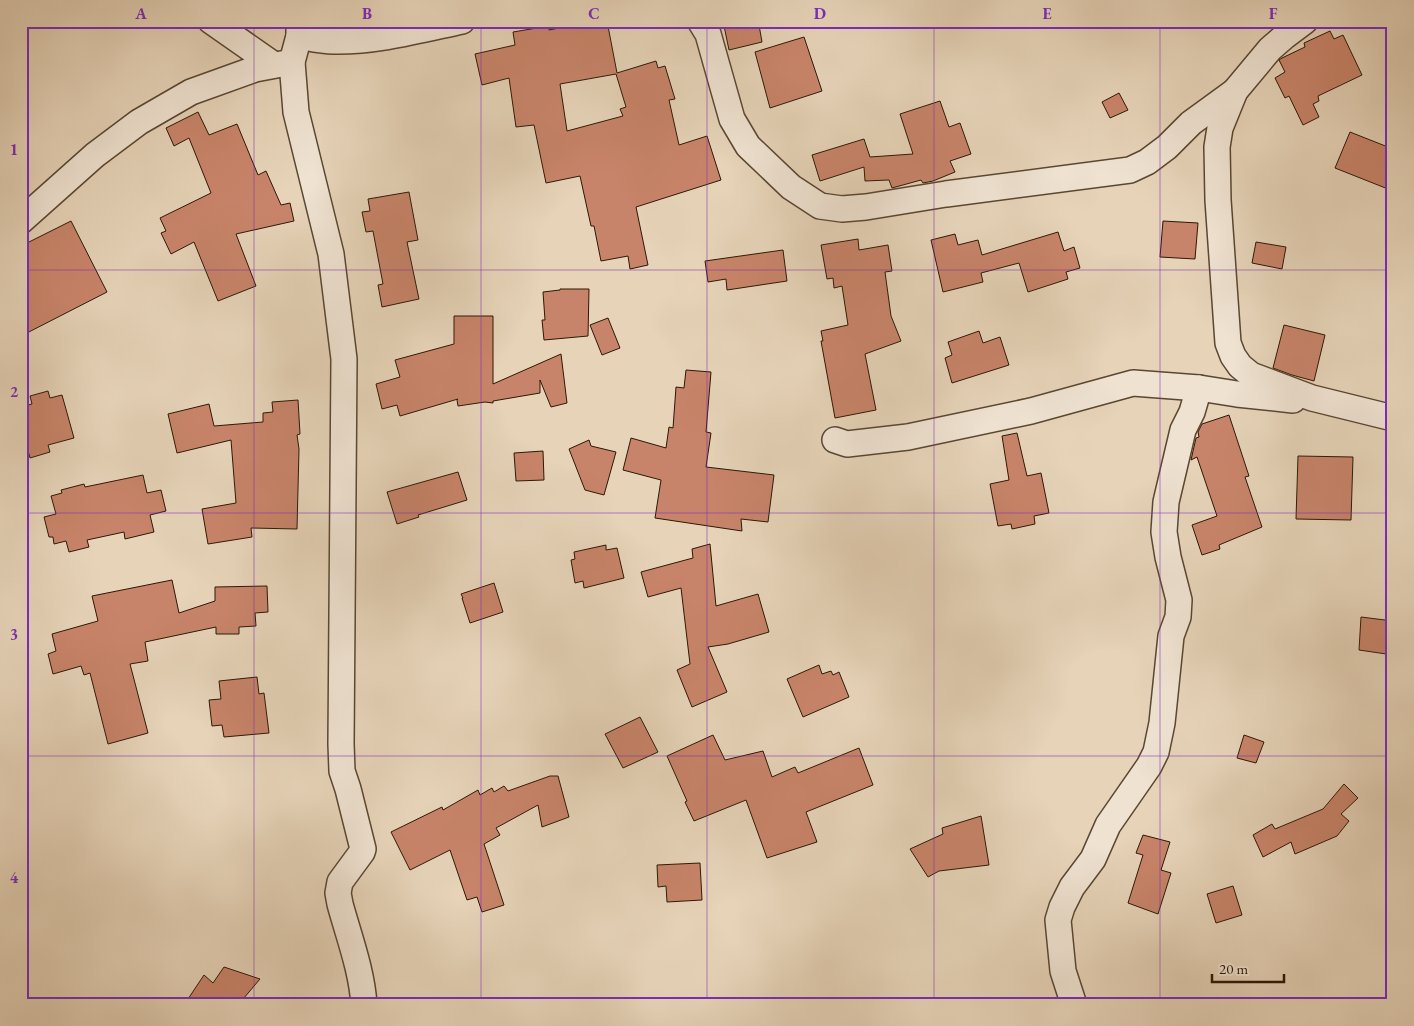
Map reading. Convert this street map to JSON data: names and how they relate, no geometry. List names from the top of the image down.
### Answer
{
  "scale_bar": "20 m",
  "grid": {
    "columns": [
      "A",
      "B",
      "C",
      "D",
      "E",
      "F"
    ],
    "rows": [
      "1",
      "2",
      "3",
      "4"
    ]
  }
}
